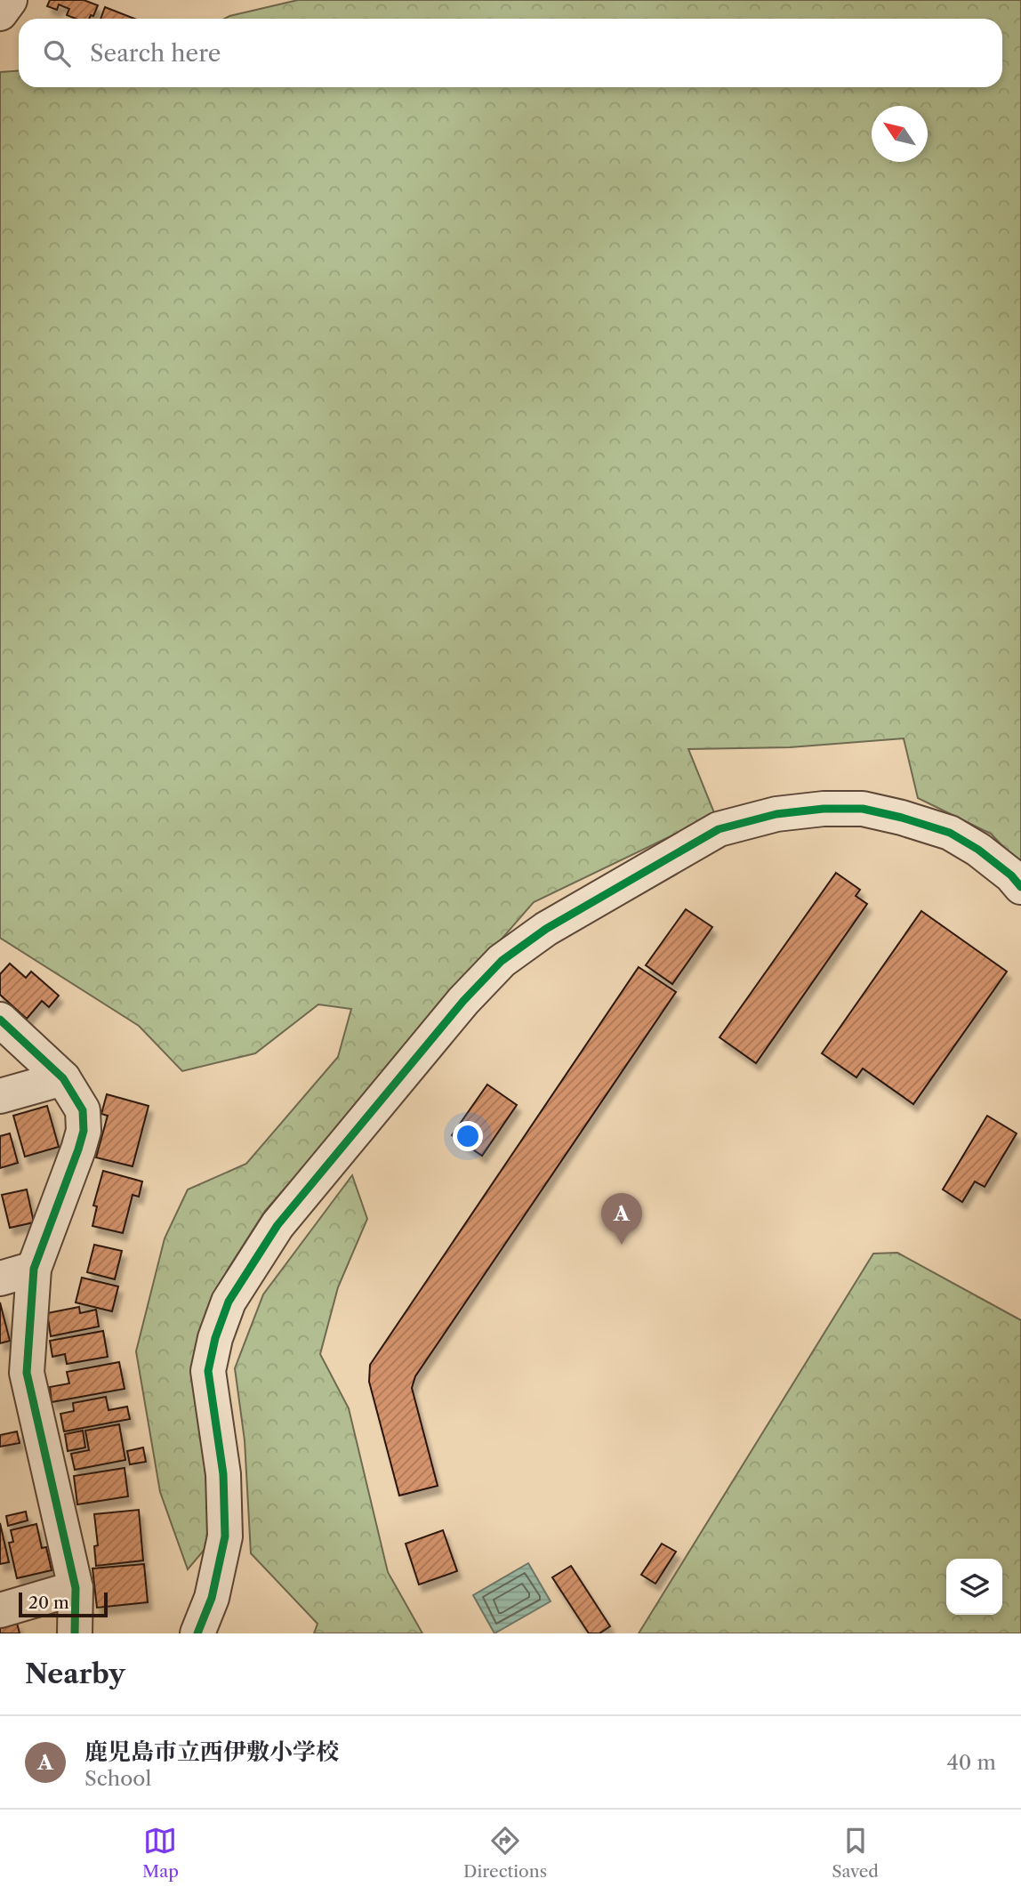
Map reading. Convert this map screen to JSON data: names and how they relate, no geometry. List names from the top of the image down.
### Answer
{
  "scale_bar": "20 m",
  "north": "top left",
  "page": {
    "search": "Search here",
    "pins": "A",
    "scale": "20 m",
    "heading": "Nearby",
    "list": [
      {
        "mark": "A",
        "name": "鹿児島市立西伊敷小学校",
        "note": "School",
        "value": "40 m"
      }
    ],
    "nav": ["Map", "Directions", "Saved"]
  }
}
